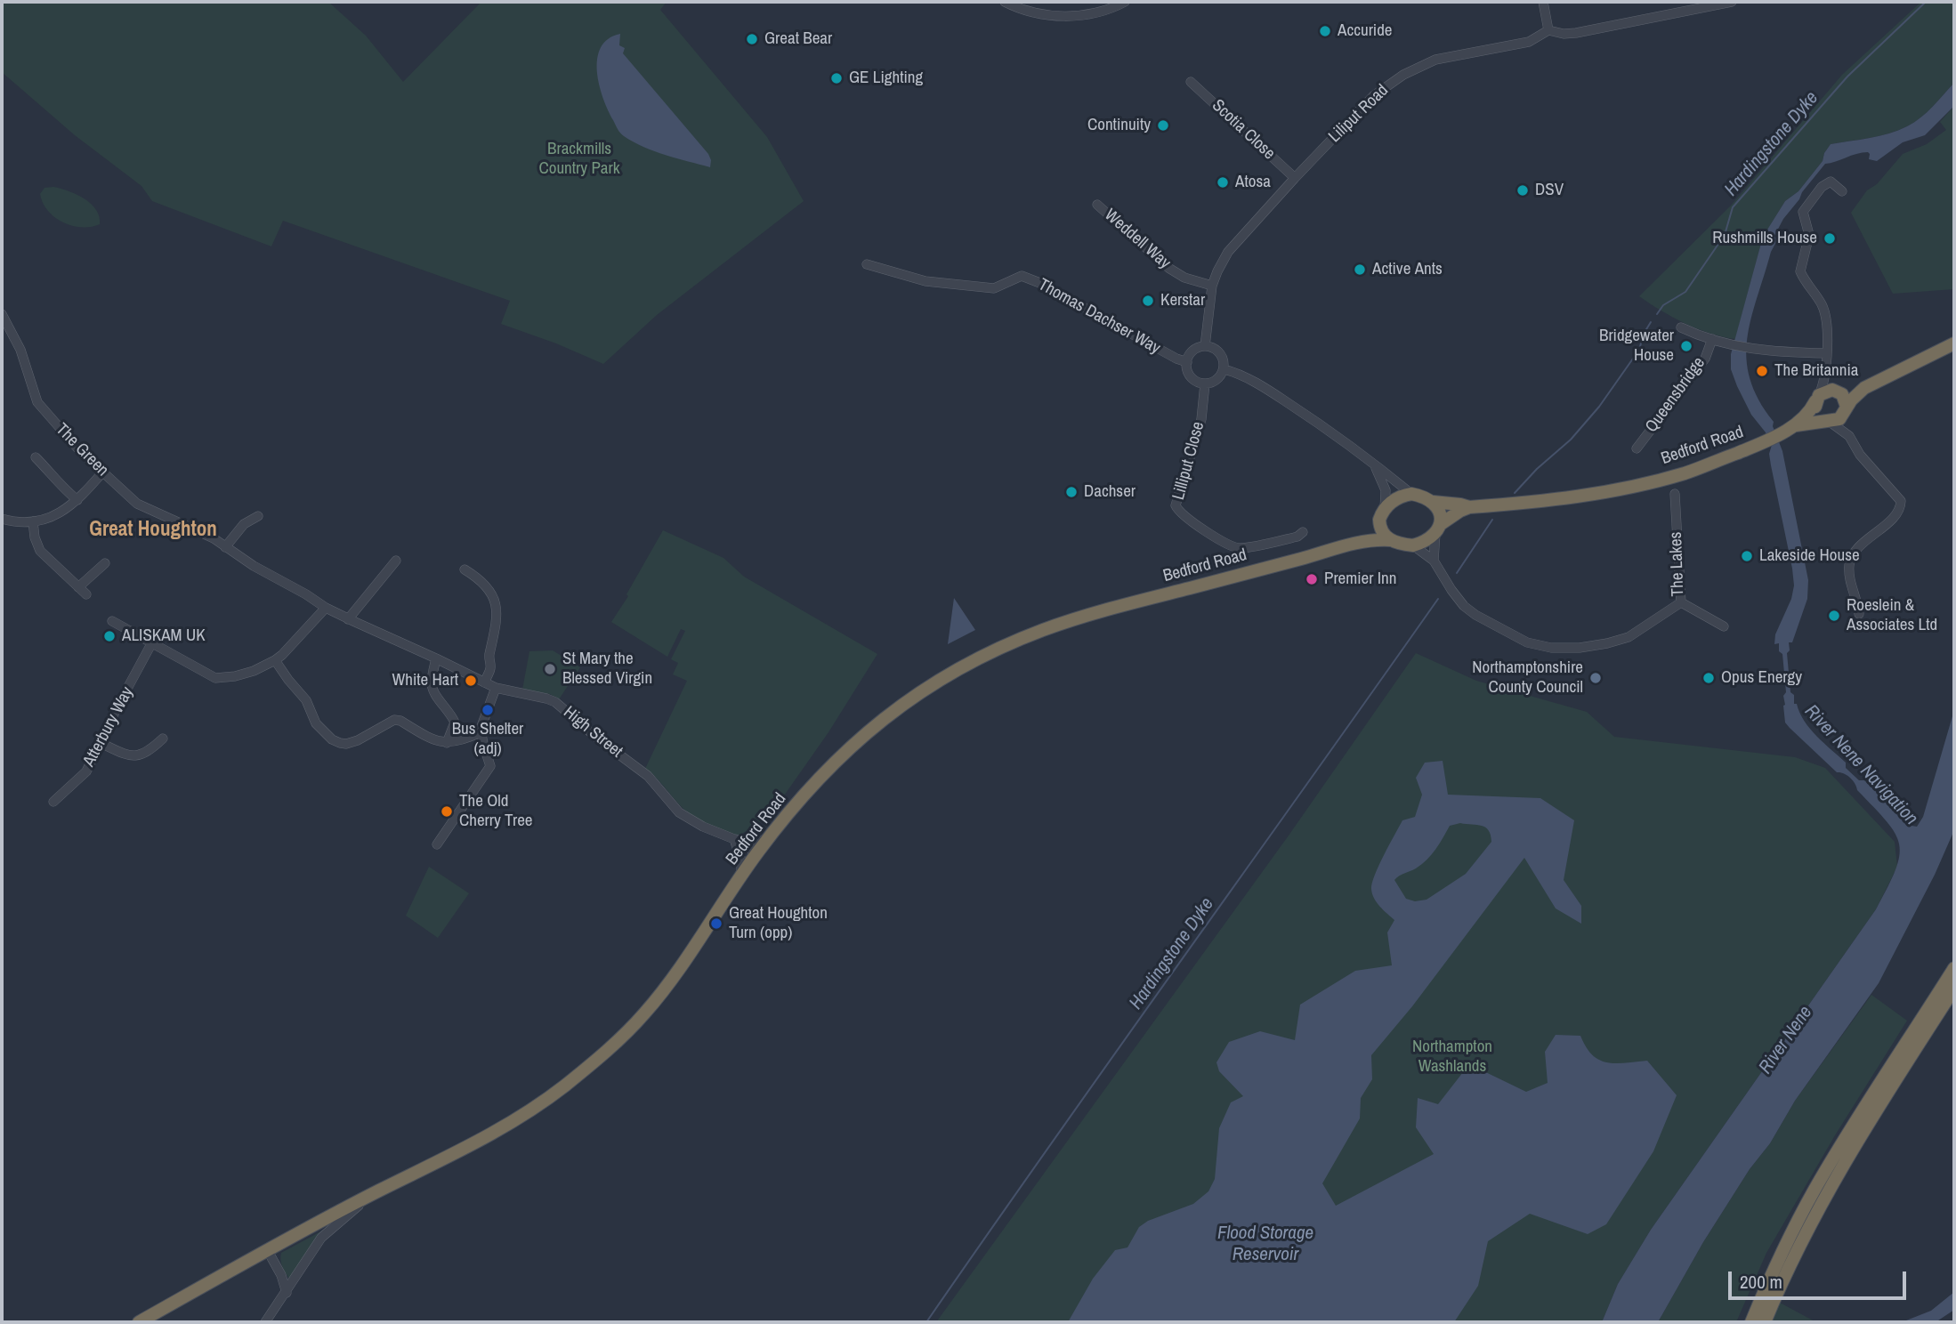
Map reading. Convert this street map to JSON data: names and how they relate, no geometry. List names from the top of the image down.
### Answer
{
  "streets": {
    "highway": ["Bedford Road"],
    "street": [
      "Liliput Road",
      "Scotia Close",
      "Weddell Way",
      "Thomas Dachser Way",
      "Queensbridge",
      "The Green",
      "Lilliput Close",
      "The Lakes",
      "Atterbury Way",
      "High Street"
    ]
  },
  "crossings": [
    ["Liliput Road", "Scotia Close"],
    ["Liliput Road", "Weddell Way"],
    ["Liliput Road", "Thomas Dachser Way"],
    ["Liliput Road", "Lilliput Close"],
    ["Thomas Dachser Way", "Lilliput Close"],
    ["Bedford Road", "The Lakes"],
    ["Bedford Road", "High Street"],
    ["The Green", "High Street"]
  ],
  "districts": ["Great Houghton"],
  "water": [
    "Hardingstone Dyke",
    "River Nene Navigation",
    "River Nene",
    "Flood Storage Reservoir"
  ],
  "parks": ["Brackmills Country Park", "Northampton Washlands"],
  "places": [
    "Accuride",
    "Great Bear",
    "GE Lighting",
    "Continuity",
    "Atosa",
    "DSV",
    "Rushmills House",
    "Active Ants",
    "Kerstar",
    "Bridgewater House",
    "The Britannia",
    "Dachser",
    "Lakeside House",
    "Premier Inn",
    "Roeslein & Associates Ltd",
    "ALISKAM UK",
    "St Mary the Blessed Virgin",
    "Northamptonshire County Council",
    "Opus Energy",
    "White Hart",
    "Bus Shelter (adj)",
    "The Old Cherry Tree",
    "Great Houghton Turn (opp)"
  ],
  "scale_bar": "200 m"
}
